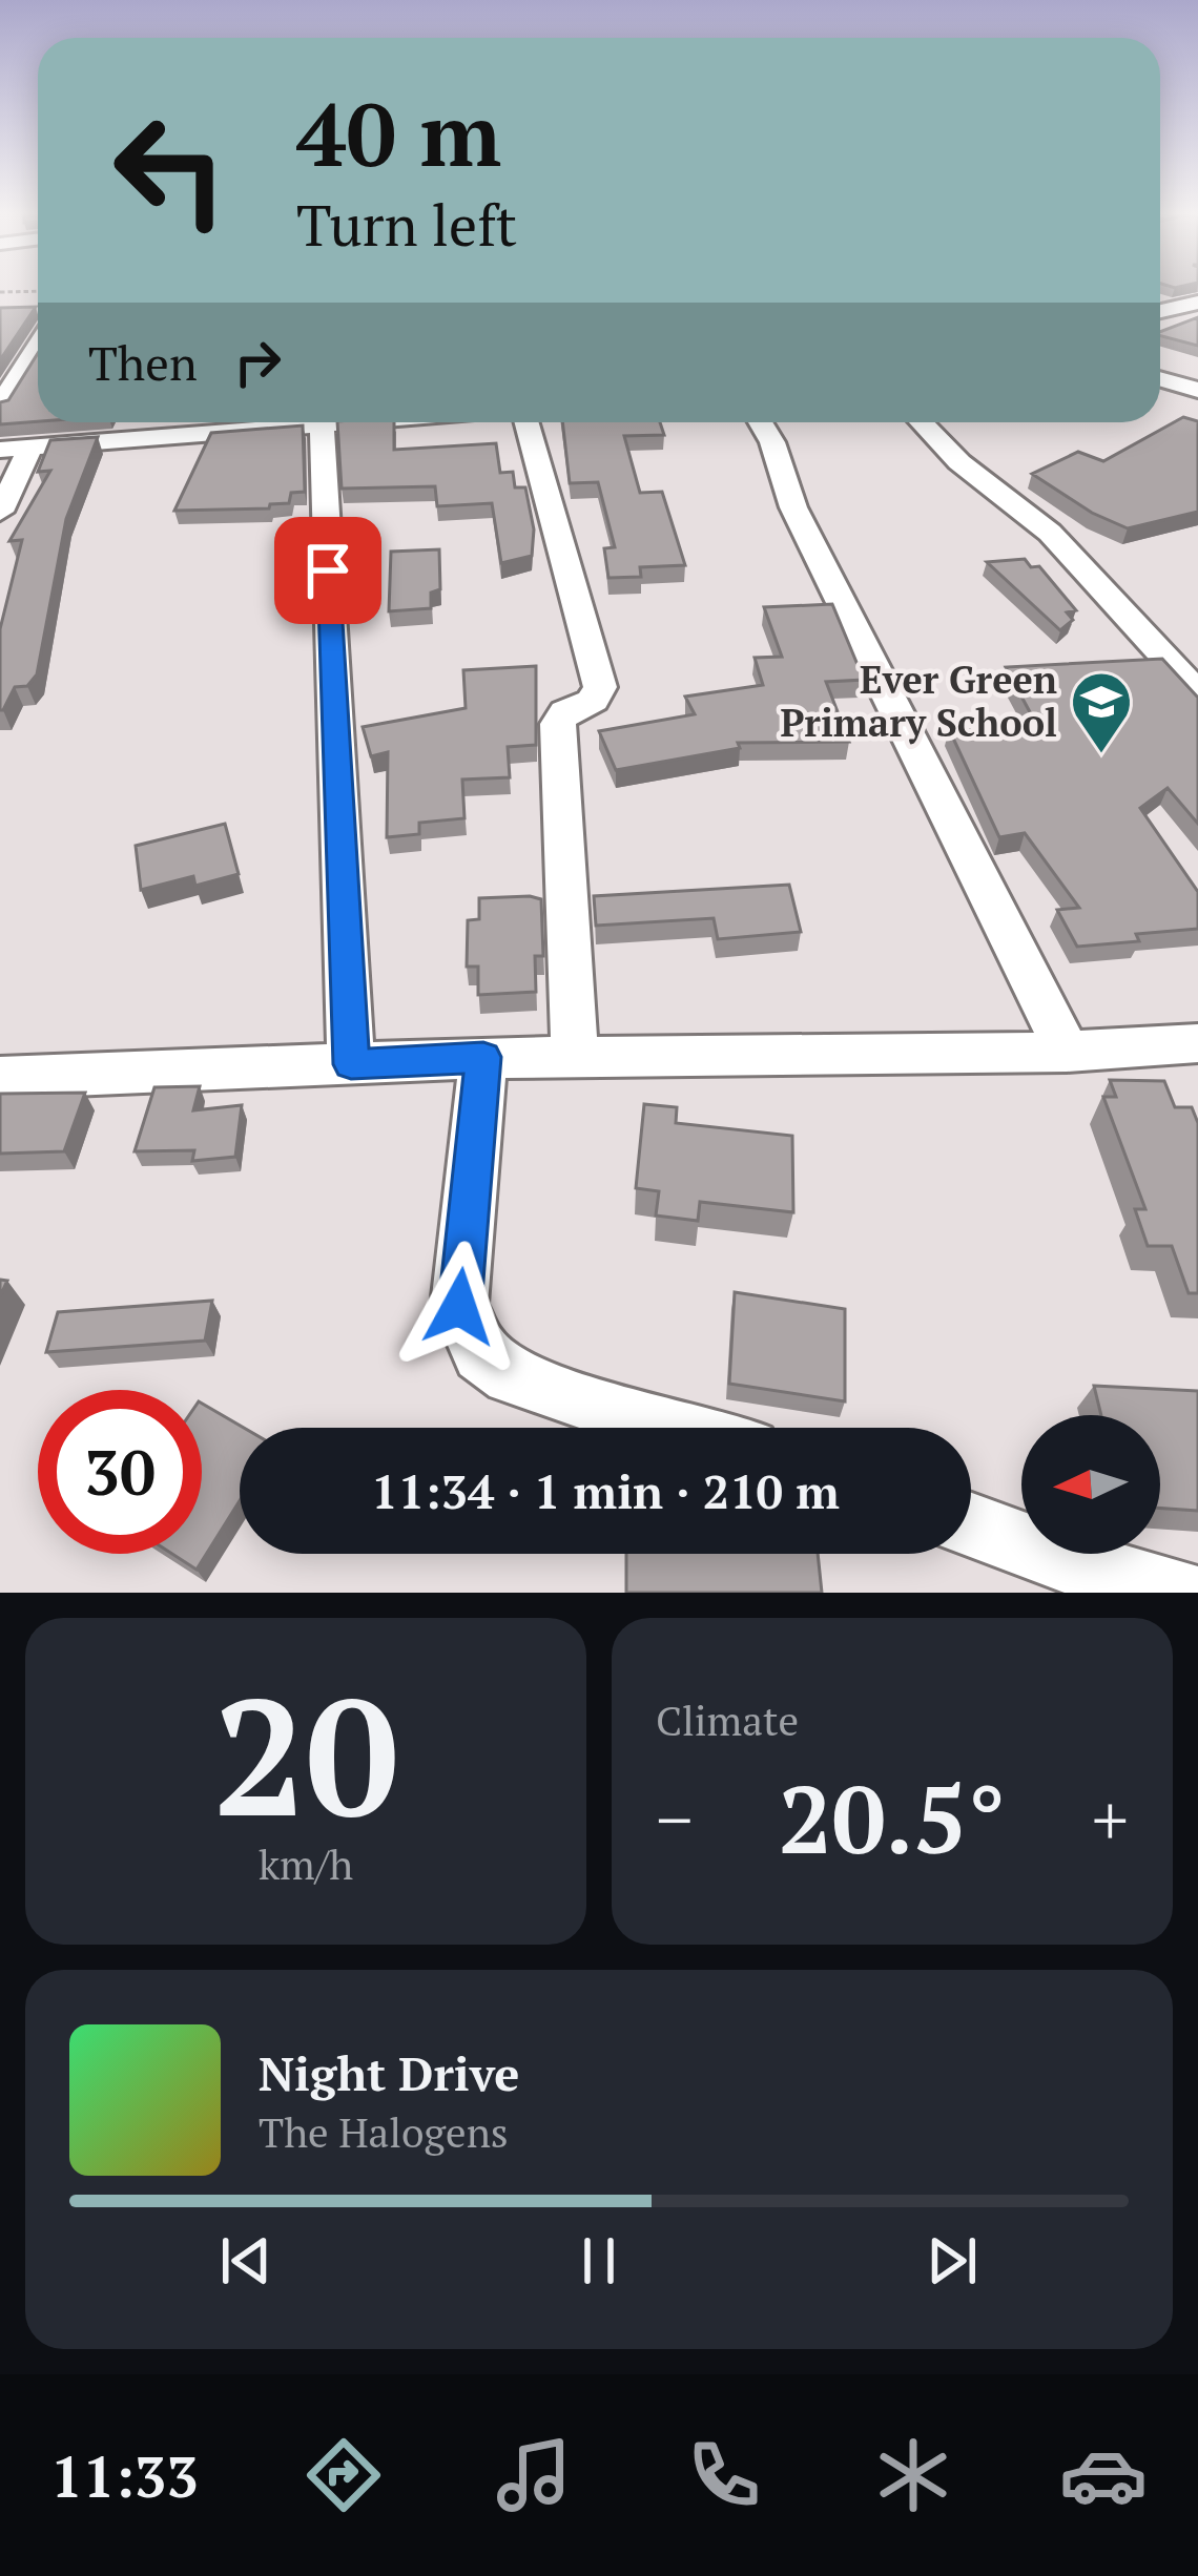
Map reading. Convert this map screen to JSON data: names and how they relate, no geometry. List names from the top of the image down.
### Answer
{
  "places": {
    "school or university": ["Ever Green Primary School"]
  },
  "north": "left",
  "page": {
    "turn": ["40 m", "Turn left"],
    "then": "Then",
    "limit": "30",
    "trip": "11:34 · 1 min · 210 m",
    "tile": [
      ["20", "km/h"],
      "Climate"
    ],
    "heat": ["−", "20.5°", "+"],
    "song": ["Night Drive", "The Halogens"],
    "tabs": "11:33"
  }
}
